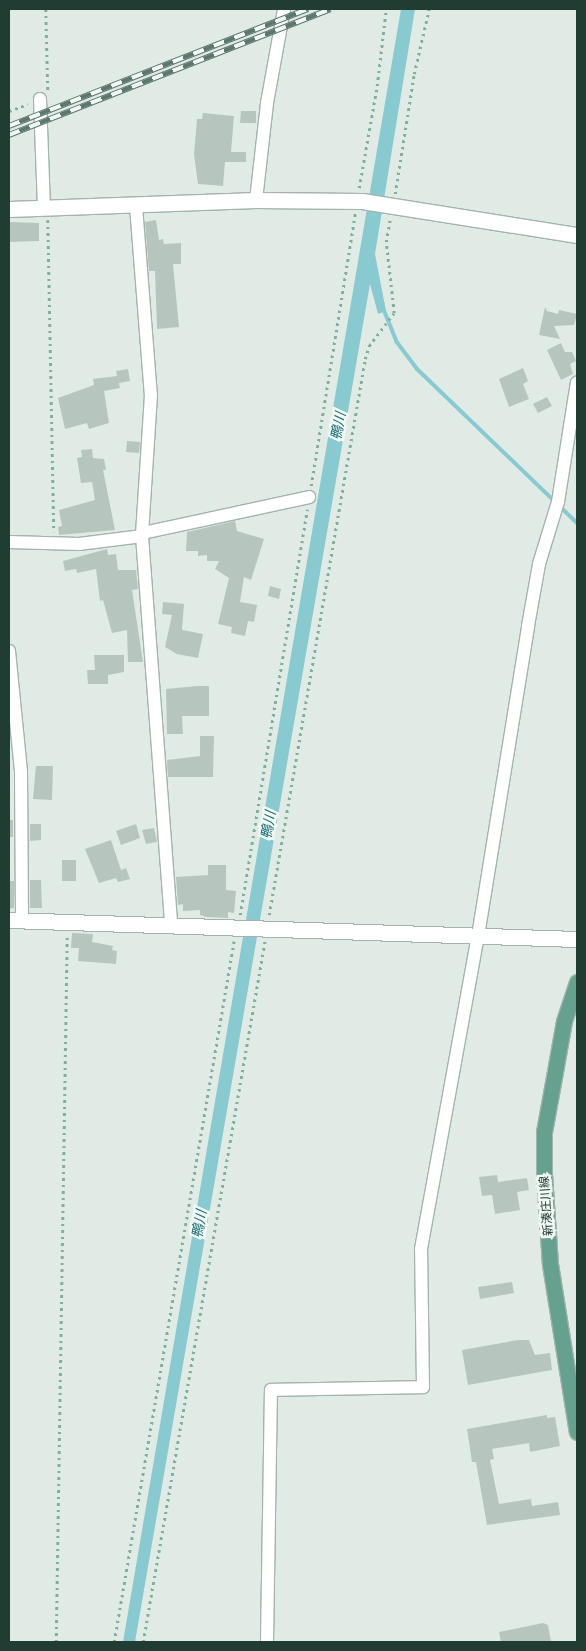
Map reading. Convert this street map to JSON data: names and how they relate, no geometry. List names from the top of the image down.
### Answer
{
  "streets": {
    "main road": ["新湊庄川線"]
  },
  "water": ["鴨川"]
}
